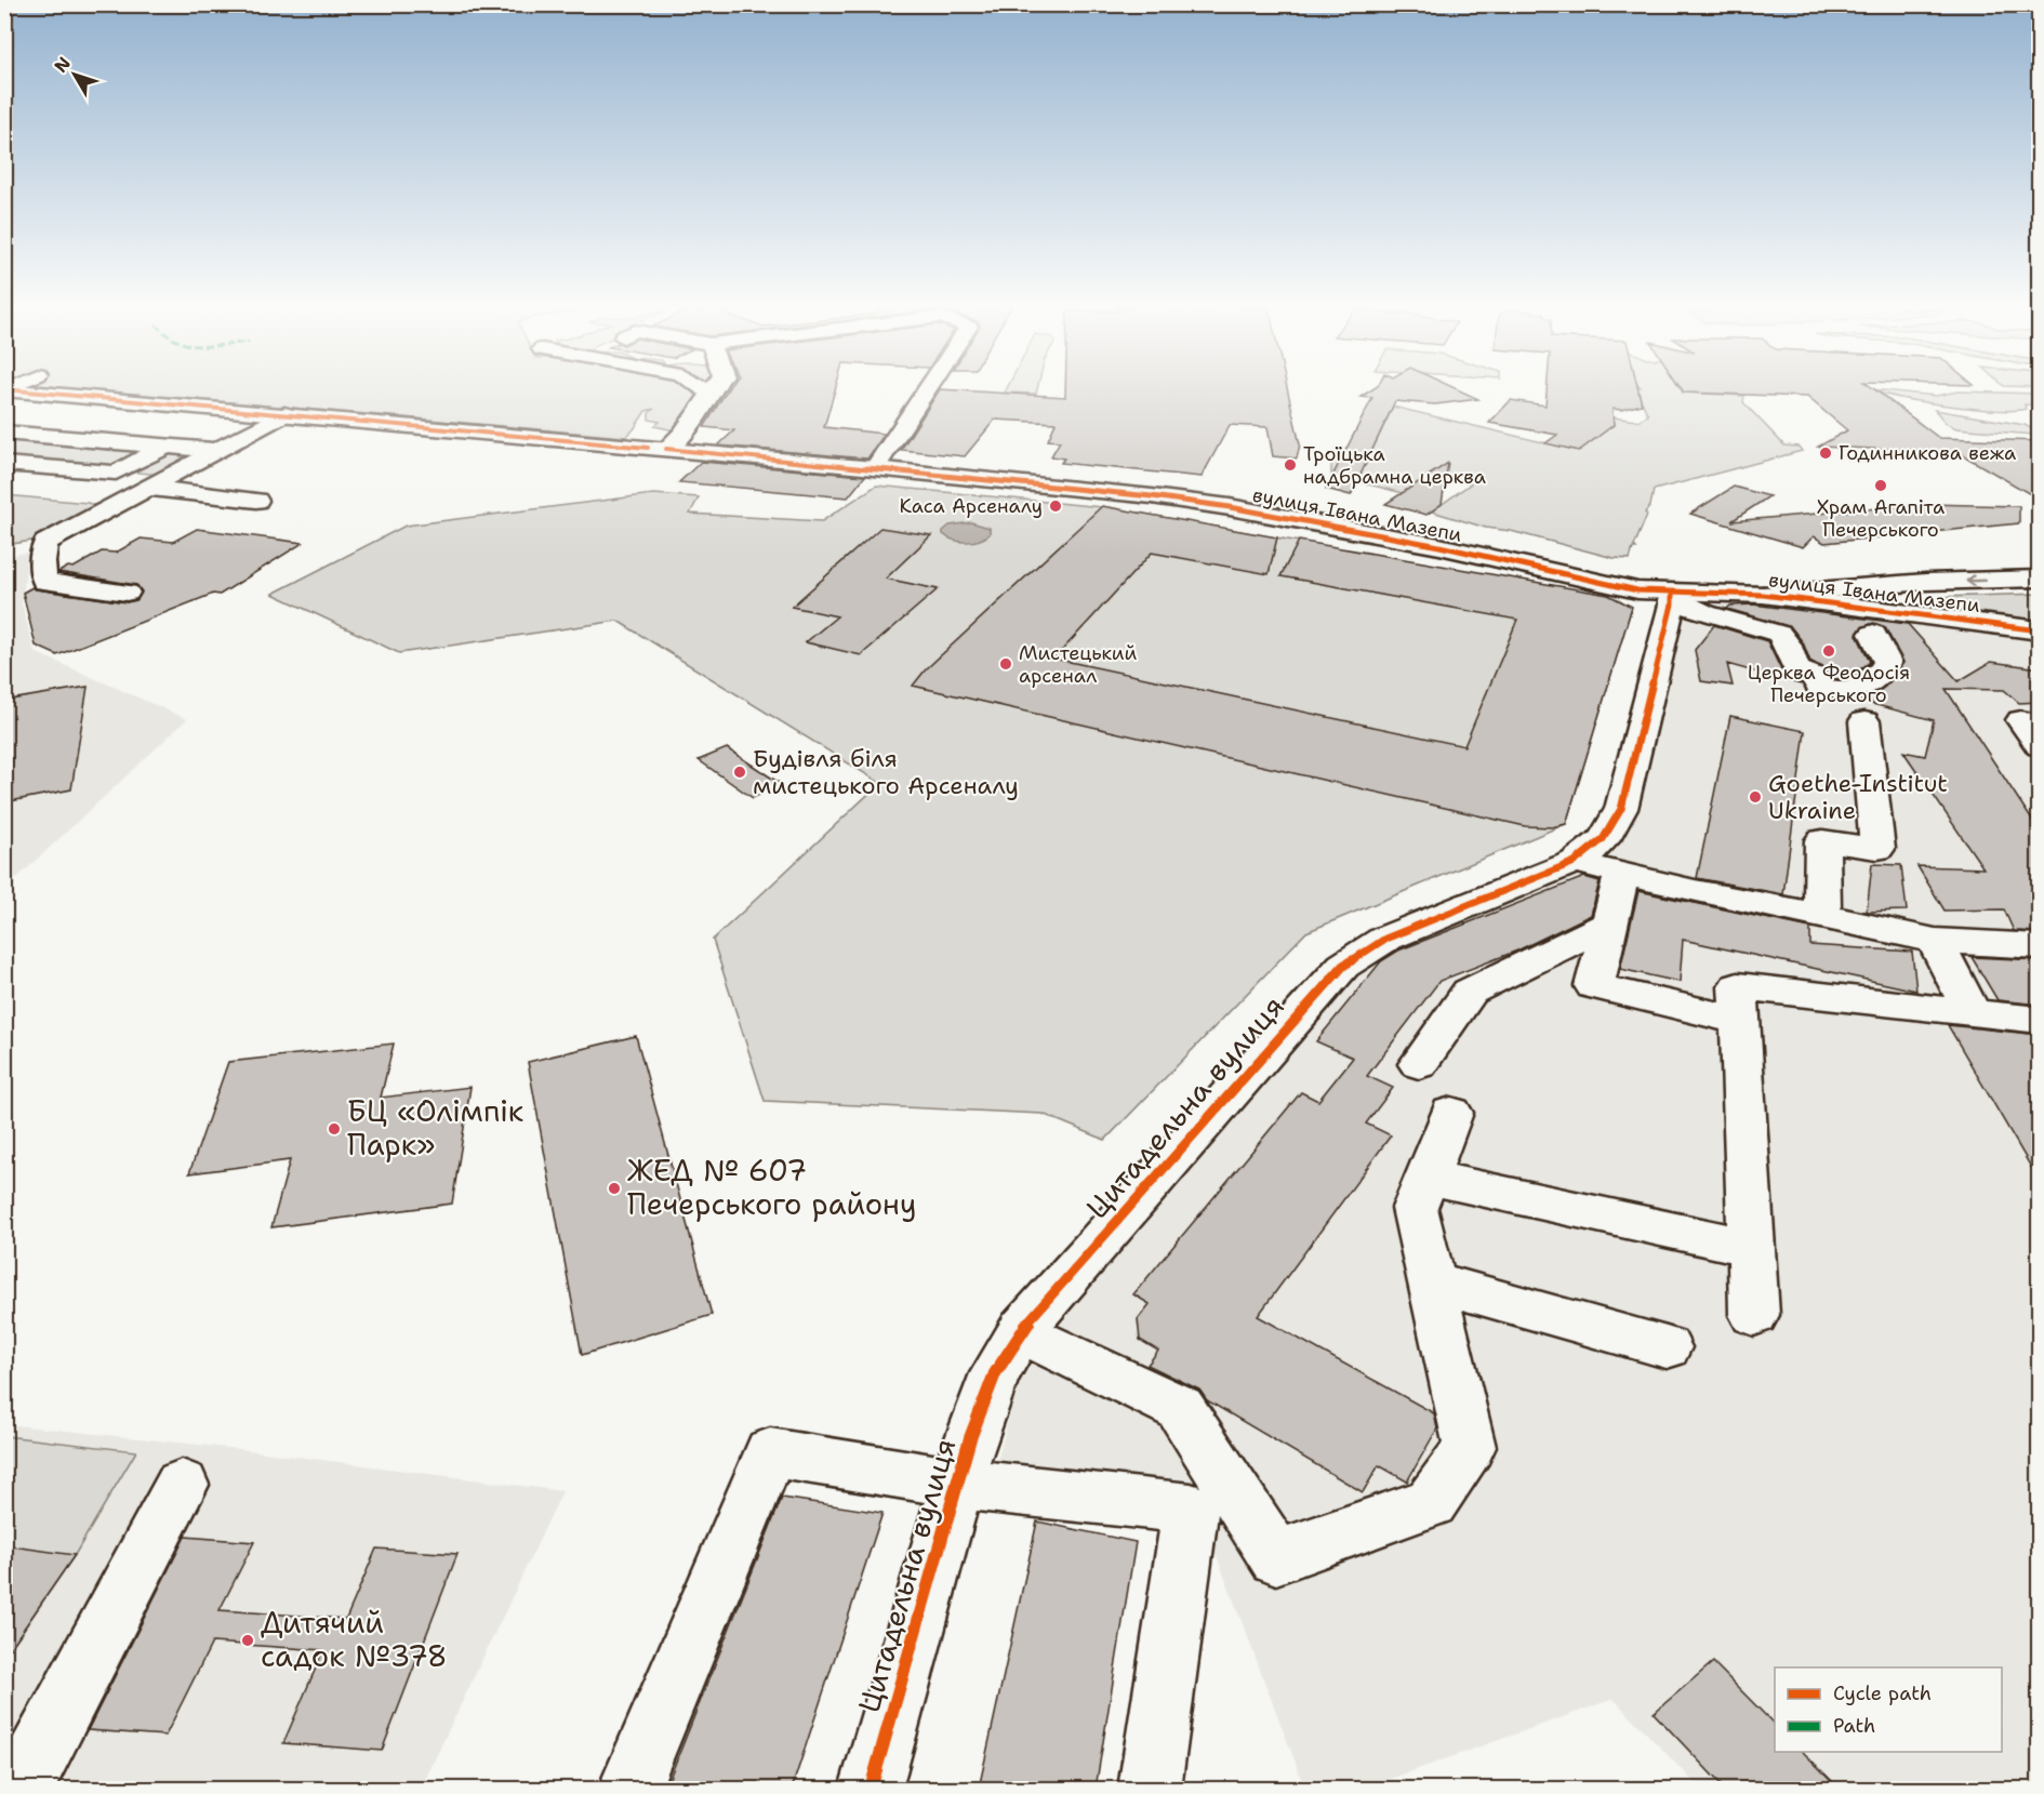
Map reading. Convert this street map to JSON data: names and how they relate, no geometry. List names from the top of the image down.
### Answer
{
  "streets": {
    "main road": ["вулиця Івана Мазепи", "Цитадельна вулиця"]
  },
  "crossings": [
    ["вулиця Івана Мазепи", "Цитадельна вулиця"]
  ],
  "places": [
    "Годинникова вежа",
    "Троїцька надбрамна церква",
    "Храм Агапіта Печерського",
    "Каса Арсеналу",
    "Церква Феодосія Печерського",
    "Мистецький арсенал",
    "Будівля біля мистецького Арсеналу",
    "Goethe-Institut Ukraine",
    "БЦ «Олімпік Парк»",
    "ЖЕД № 607 Печерського району",
    "Дитячий садок №378"
  ],
  "legend": ["Cycle path", "Path"],
  "north": "top left"
}
